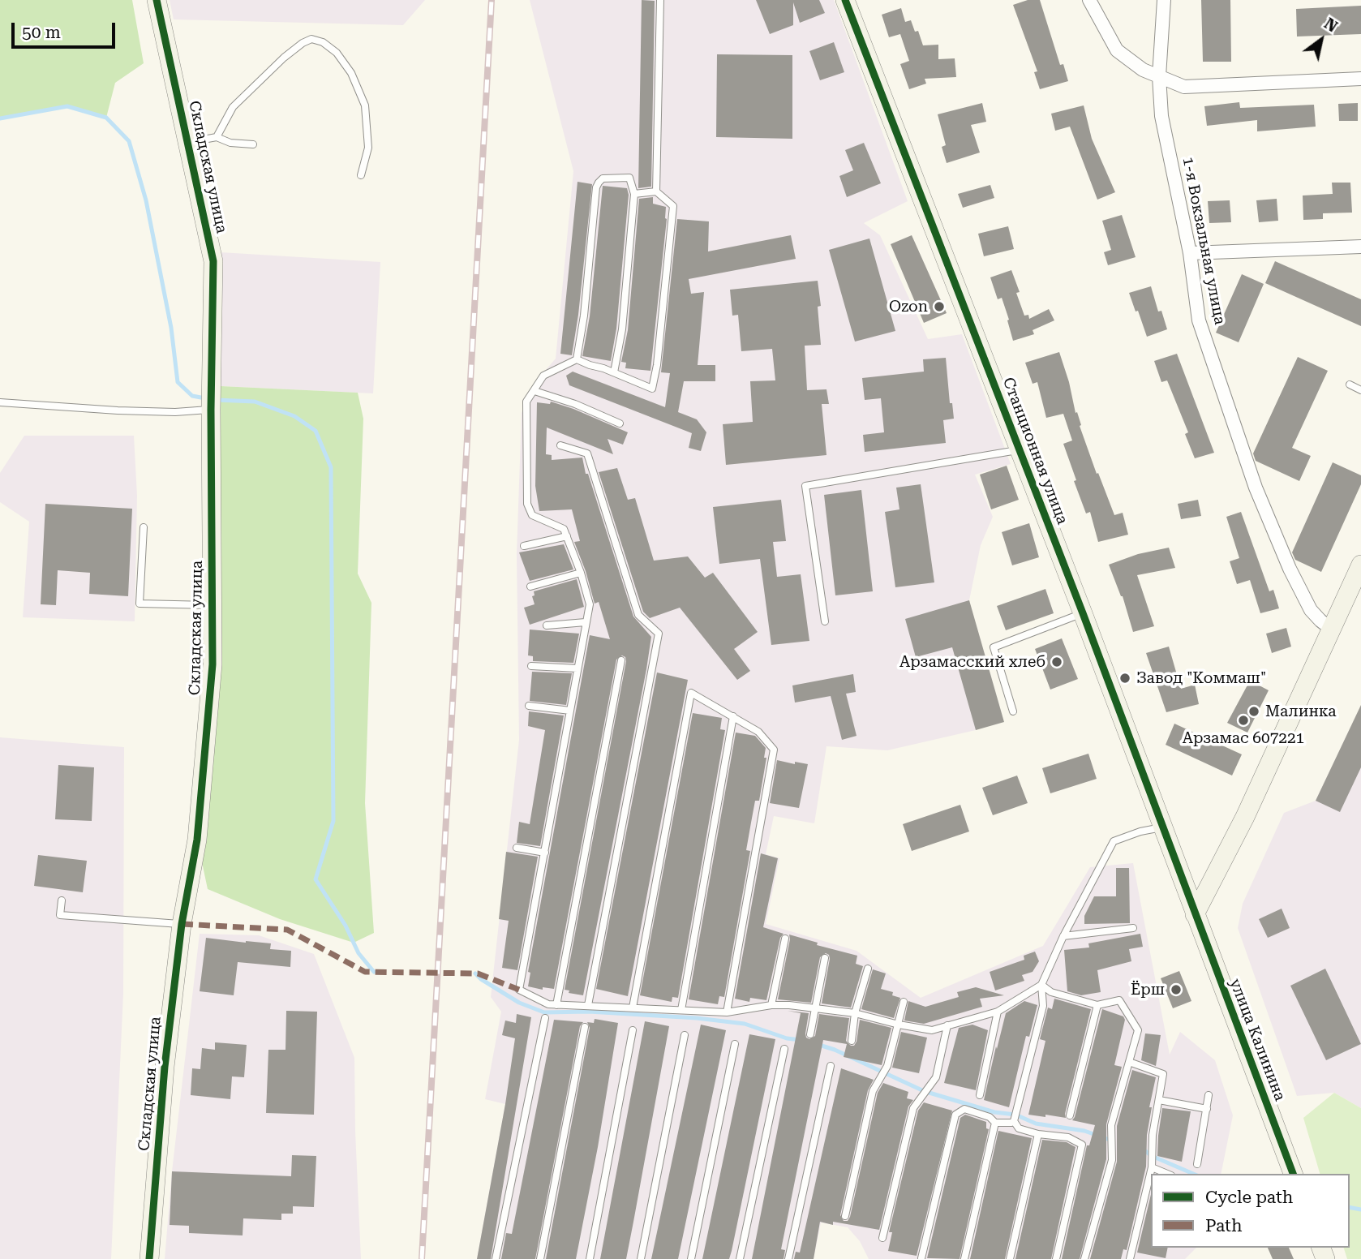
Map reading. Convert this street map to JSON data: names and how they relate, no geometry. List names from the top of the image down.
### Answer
{
  "streets": {
    "street": [
      "Складская улица",
      "1-я Вокзальная улица",
      "Станционная улица",
      "улица Калинина"
    ]
  },
  "crossings": [
    ["Станционная улица", "улица Калинина"]
  ],
  "places": [
    "Ozon",
    "Арзамасский хлеб",
    "Завод \"Коммаш\"",
    "Малинка",
    "Арзамас 607221",
    "Ёрш"
  ],
  "legend": ["Cycle path", "Path"],
  "scale_bar": "50 m",
  "north": "top right"
}
